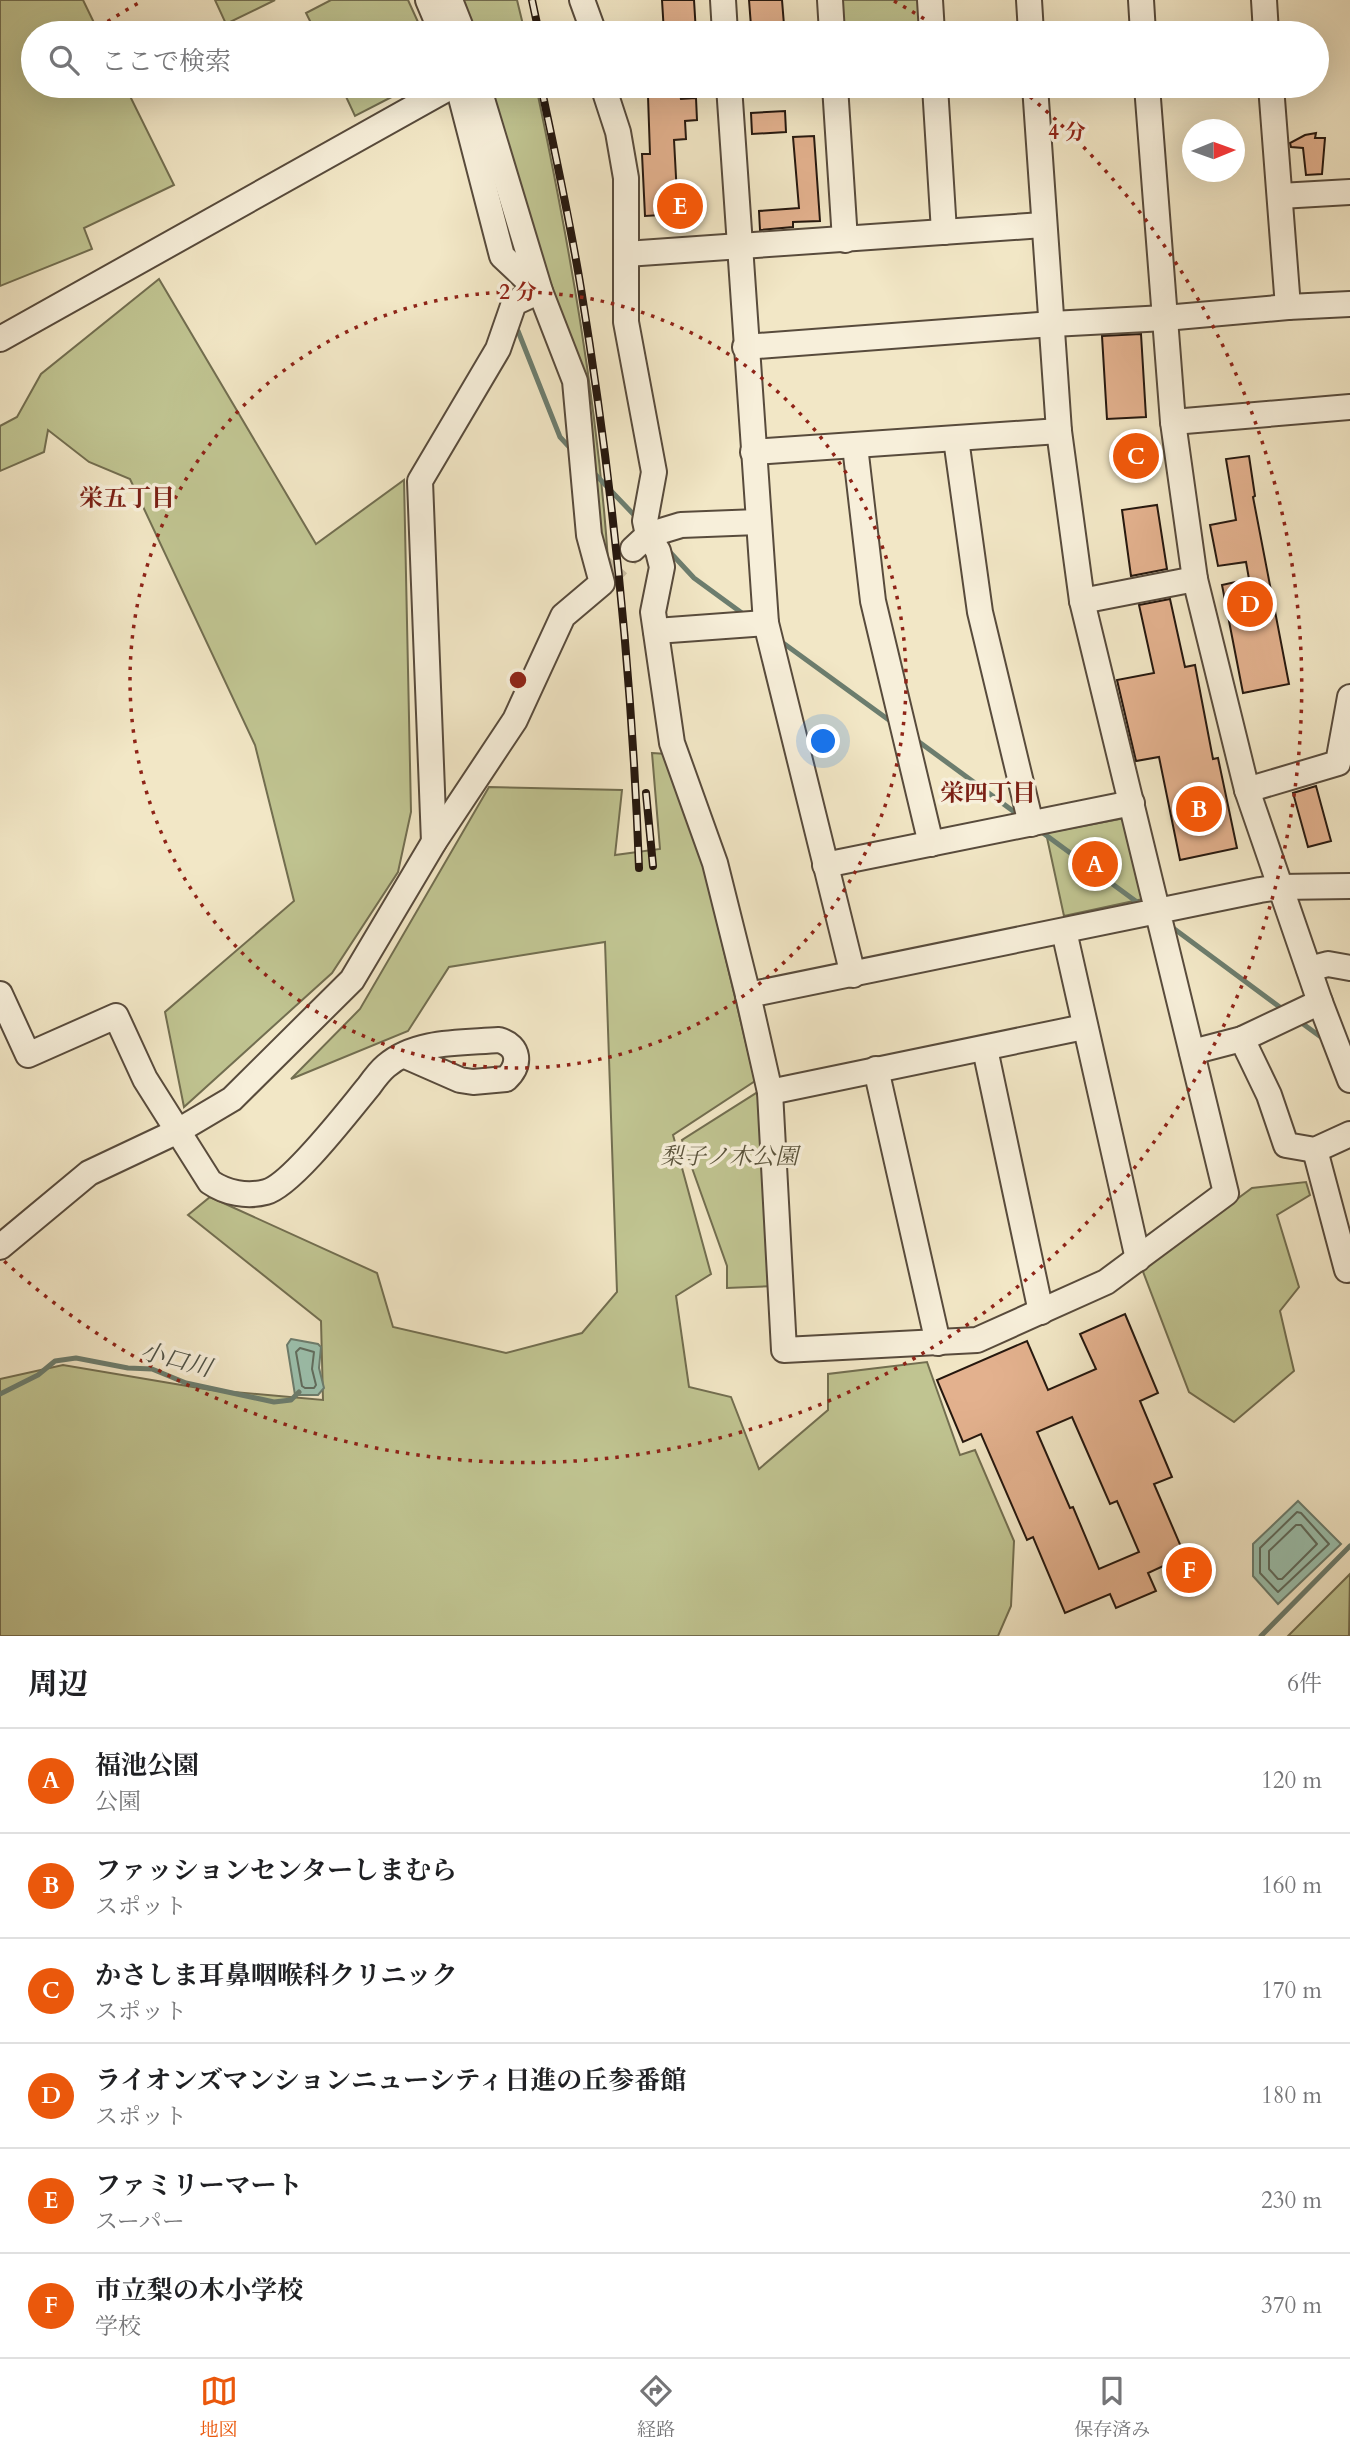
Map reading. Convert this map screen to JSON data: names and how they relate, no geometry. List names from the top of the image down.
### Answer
{
  "districts": ["栄五丁目", "栄四丁目"],
  "water": ["小口川"],
  "parks": ["梨子ノ木公園"],
  "north": "right",
  "page": {
    "search": "ここで検索",
    "pins": [
      "E",
      "C",
      "D",
      "B",
      "A",
      "F"
    ],
    "heading": ["周辺", "6件"],
    "list": [
      {
        "mark": "A",
        "name": "福池公園",
        "note": "公園",
        "value": "120 m"
      },
      {
        "mark": "B",
        "name": "ファッションセンターしまむら",
        "note": "スポット",
        "value": "160 m"
      },
      {
        "mark": "C",
        "name": "かさしま耳鼻咽喉科クリニック",
        "note": "スポット",
        "value": "170 m"
      },
      {
        "mark": "D",
        "name": "ライオンズマンションニューシティ日進の丘参番館",
        "note": "スポット",
        "value": "180 m"
      },
      {
        "mark": "E",
        "name": "ファミリーマート",
        "note": "スーパー",
        "value": "230 m"
      },
      {
        "mark": "F",
        "name": "市立梨の木小学校",
        "note": "学校",
        "value": "370 m"
      }
    ],
    "nav": ["地図", "経路", "保存済み"]
  },
  "rings": ["4 分", "2 分"]
}
